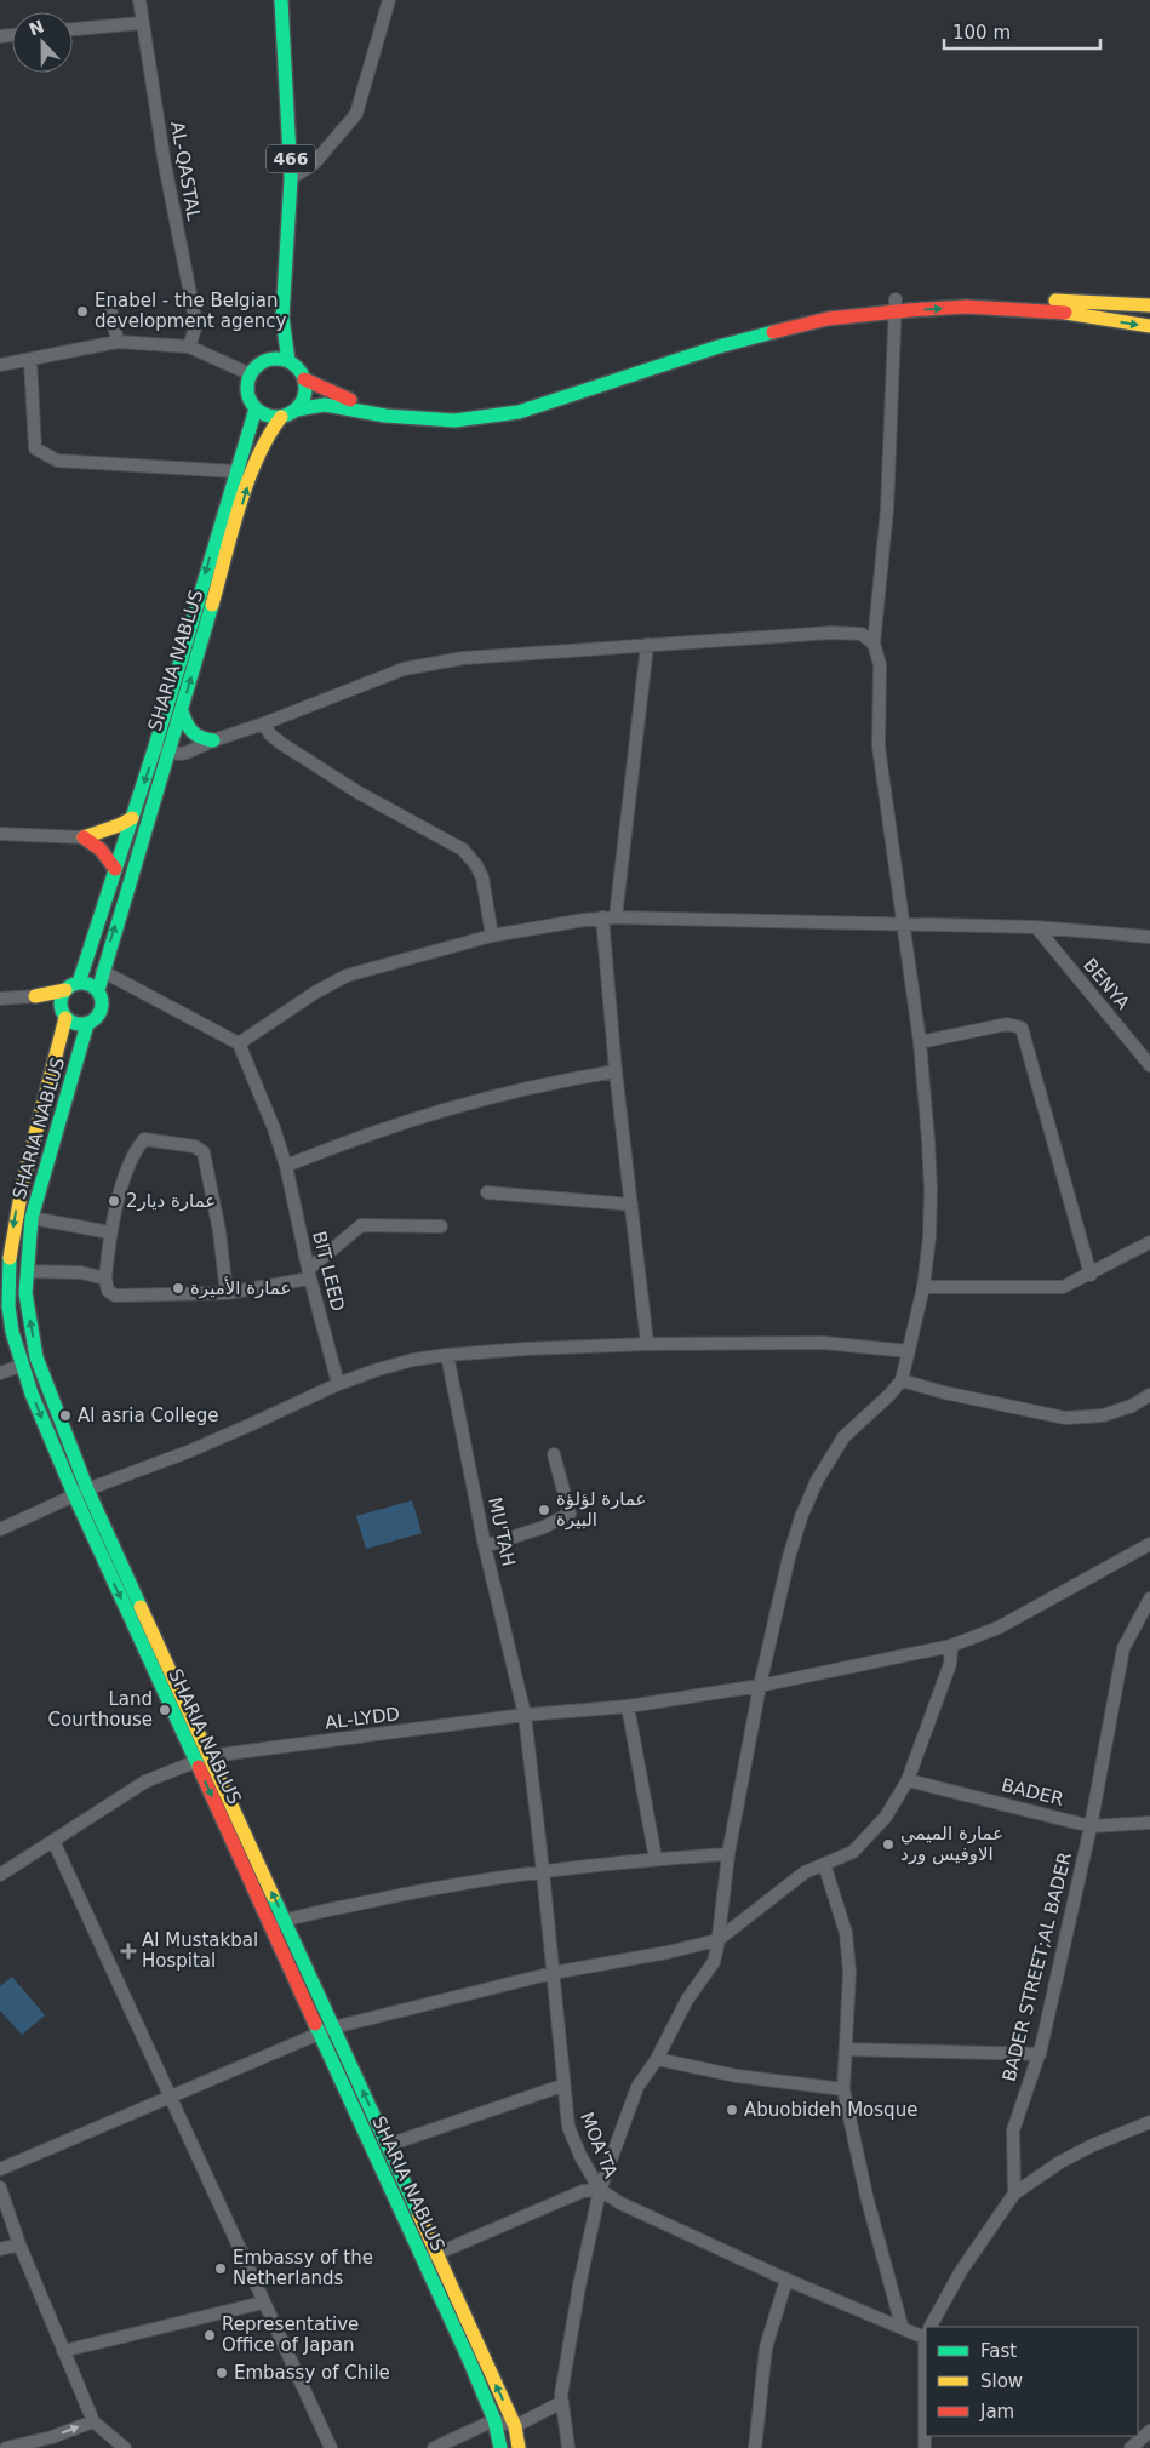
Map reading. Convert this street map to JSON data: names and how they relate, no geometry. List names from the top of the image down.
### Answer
{
  "streets": {
    "main road": ["466", "SHARIA NABLUS"],
    "street": [
      "AL-QASTAL",
      "BENYA",
      "BIT LEED",
      "MU'TAH",
      "AL-LYDD",
      "BADER",
      "BADER STREET;AL BADER",
      "MOA'TA"
    ]
  },
  "crossings": [
    ["466", "SHARIA NABLUS"],
    ["SHARIA NABLUS", "AL-LYDD"],
    ["SHARIA NABLUS", "MOA'TA"],
    ["MU'TAH", "AL-LYDD"],
    ["MU'TAH", "MOA'TA"],
    ["BADER", "BADER STREET;AL BADER"]
  ],
  "places": {
    "other": [
      "Enabel - the Belgian development agency",
      "عمارة ديار2",
      "عمارة الأميرة",
      "Al asria College",
      "عمارة لؤلؤة البيرة",
      "Land Courthouse",
      "عمارة الميمي الاوفيس ورد",
      "Abuobideh Mosque",
      "Embassy of the Netherlands",
      "Representative Office of Japan",
      "Embassy of Chile"
    ],
    "health": ["Al Mustakbal Hospital"]
  },
  "legend": ["Fast", "Slow", "Jam"],
  "scale_bar": "100 m",
  "north": "top"
}
